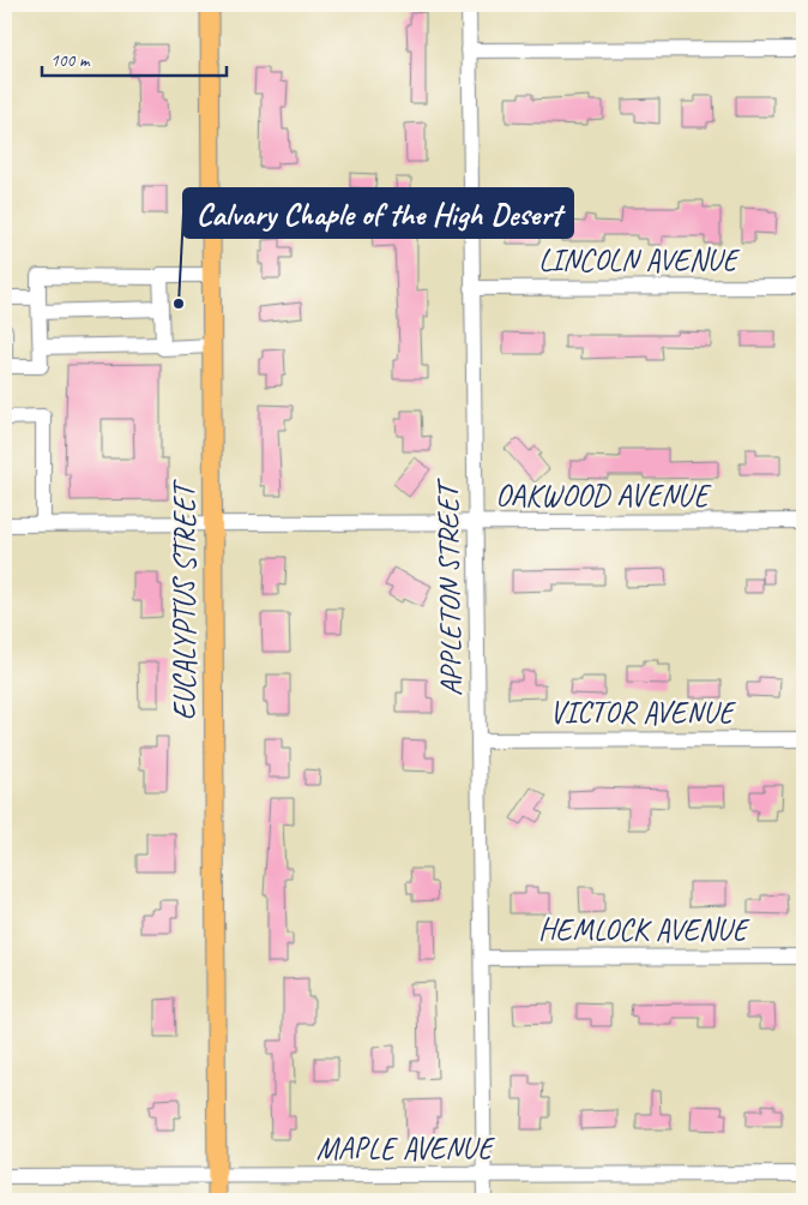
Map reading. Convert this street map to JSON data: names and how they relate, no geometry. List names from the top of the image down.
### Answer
{
  "streets": {
    "main road": ["EUCALYPTUS STREET"],
    "street": [
      "LINCOLN AVENUE",
      "OAKWOOD AVENUE",
      "APPLETON STREET",
      "VICTOR AVENUE",
      "HEMLOCK AVENUE",
      "MAPLE AVENUE"
    ]
  },
  "crossings": [
    ["LINCOLN AVENUE", "APPLETON STREET"],
    ["OAKWOOD AVENUE", "APPLETON STREET"],
    ["OAKWOOD AVENUE", "EUCALYPTUS STREET"],
    ["APPLETON STREET", "VICTOR AVENUE"],
    ["APPLETON STREET", "HEMLOCK AVENUE"],
    ["APPLETON STREET", "MAPLE AVENUE"],
    ["EUCALYPTUS STREET", "MAPLE AVENUE"]
  ],
  "places": ["Calvary Chaple of the High Desert"],
  "scale_bar": "100 m"
}
